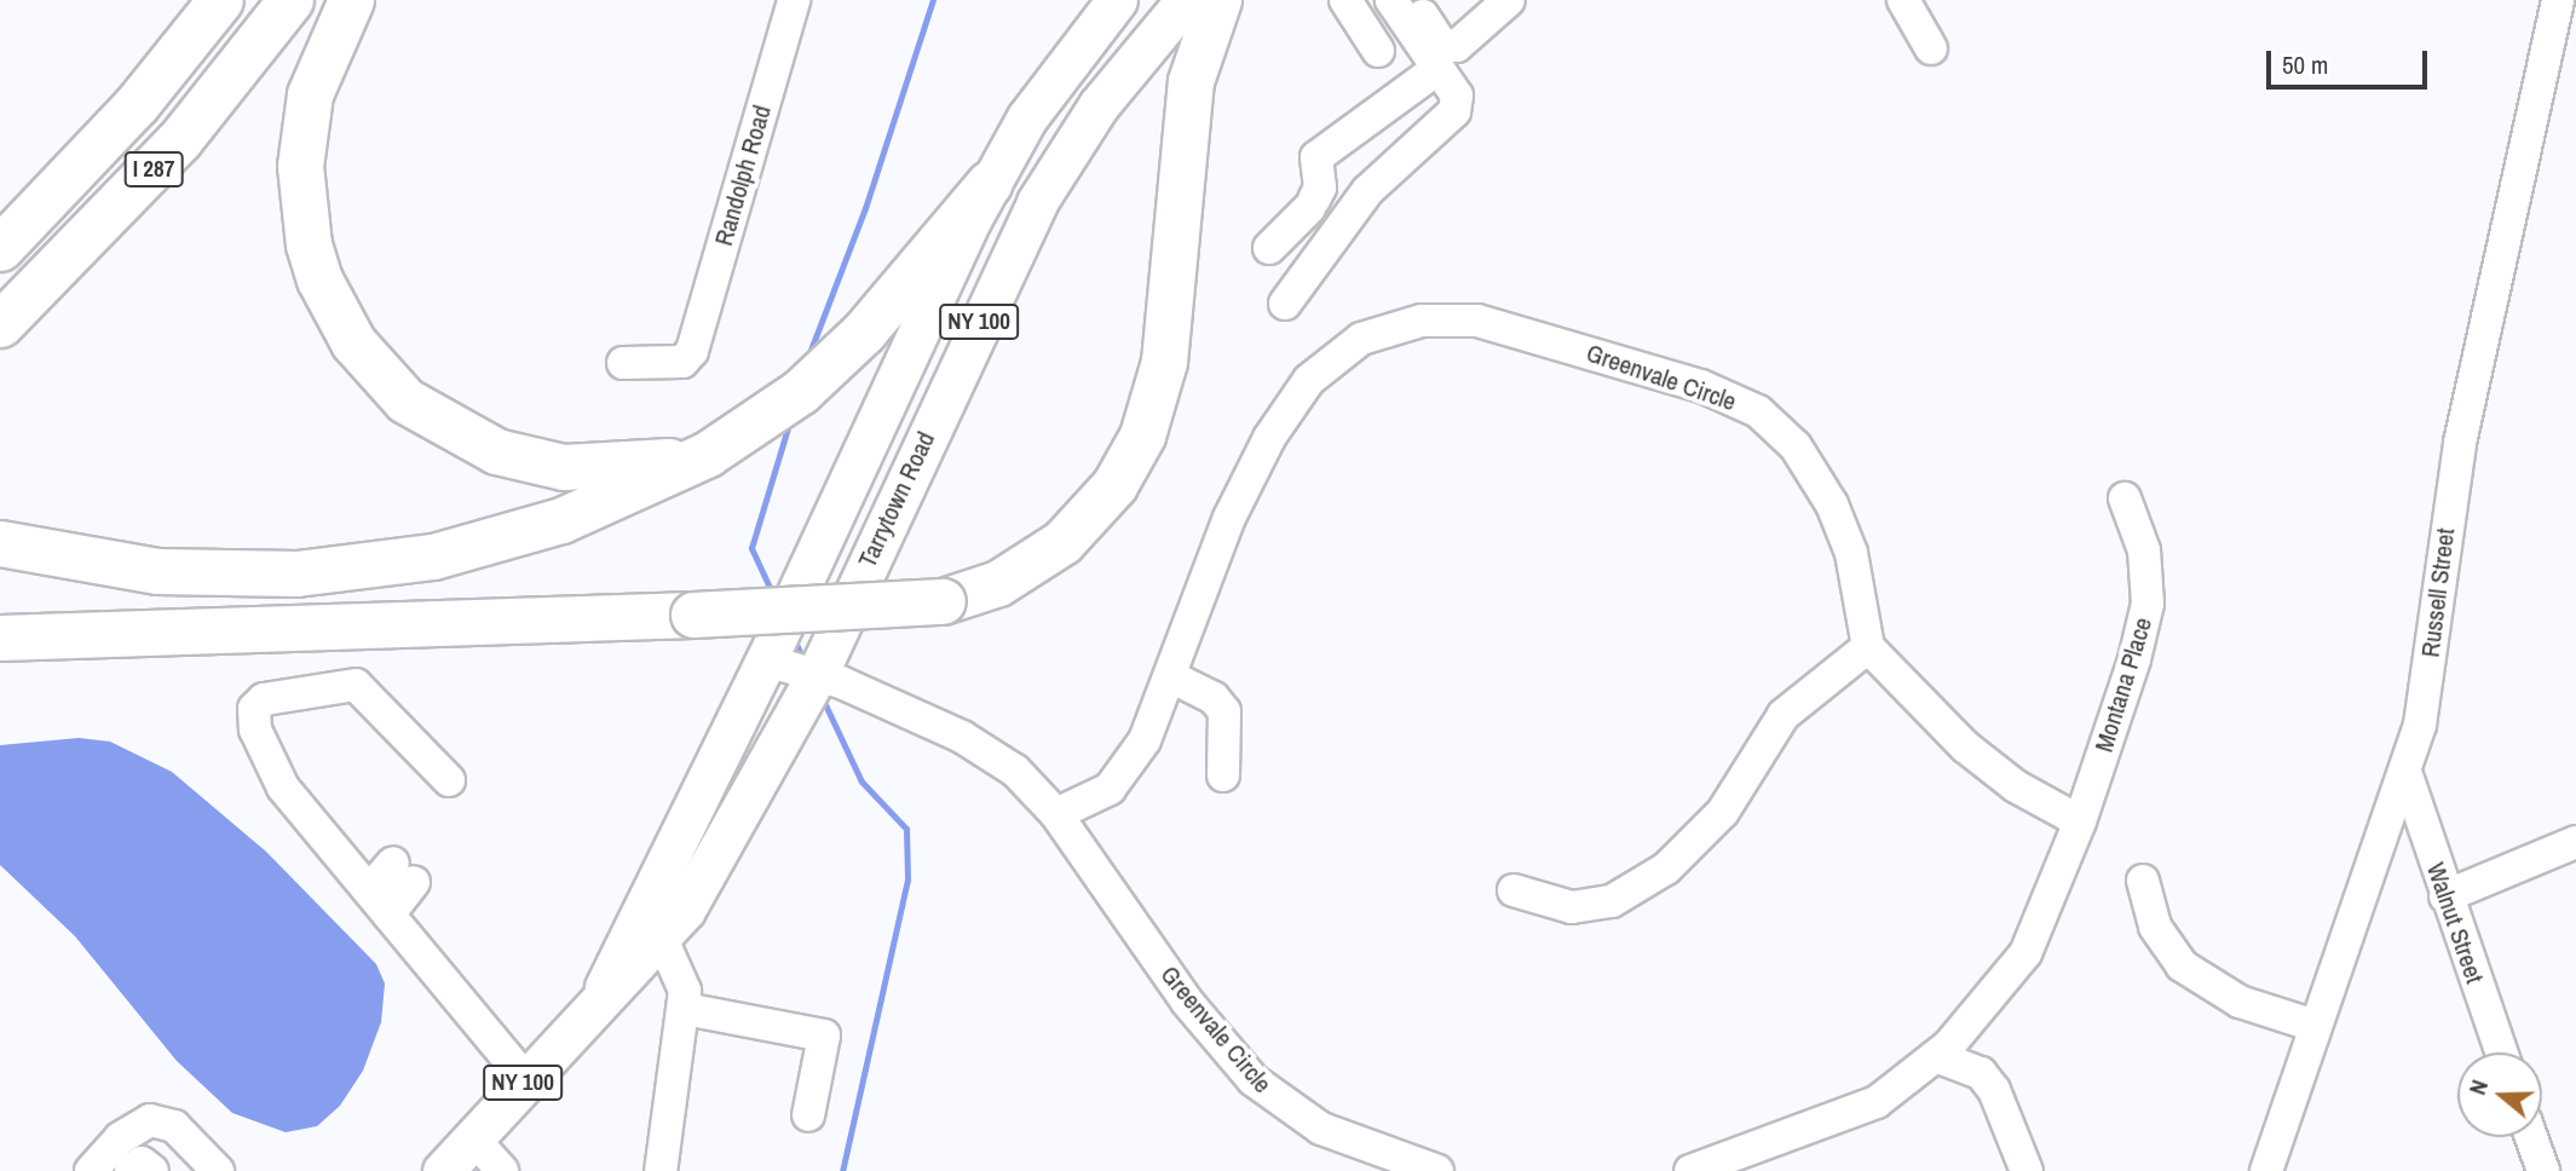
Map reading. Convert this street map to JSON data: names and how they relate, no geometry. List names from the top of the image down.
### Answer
{
  "streets": {
    "highway": ["I 287"],
    "main road": ["NY 100", "Tarrytown Road"],
    "street": [
      "Randolph Road",
      "Greenvale Circle",
      "Russell Street",
      "Montana Place",
      "Walnut Street"
    ]
  },
  "crossings": [
    ["Greenvale Circle", "Tarrytown Road"],
    ["Russell Street", "Walnut Street"]
  ],
  "scale_bar": "50 m",
  "north": "left"
}
